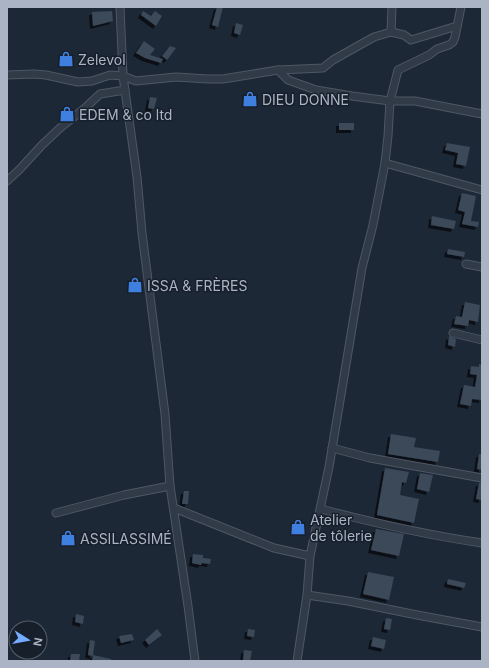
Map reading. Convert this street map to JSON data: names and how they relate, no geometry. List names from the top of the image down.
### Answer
{
  "places": {
    "shop": [
      "Zelevol",
      "DIEU DONNE",
      "EDEM & co ltd",
      "ISSA & FRÈRES",
      "Atelier de tôlerie",
      "ASSILASSIMÉ"
    ]
  },
  "north": "right"
}
